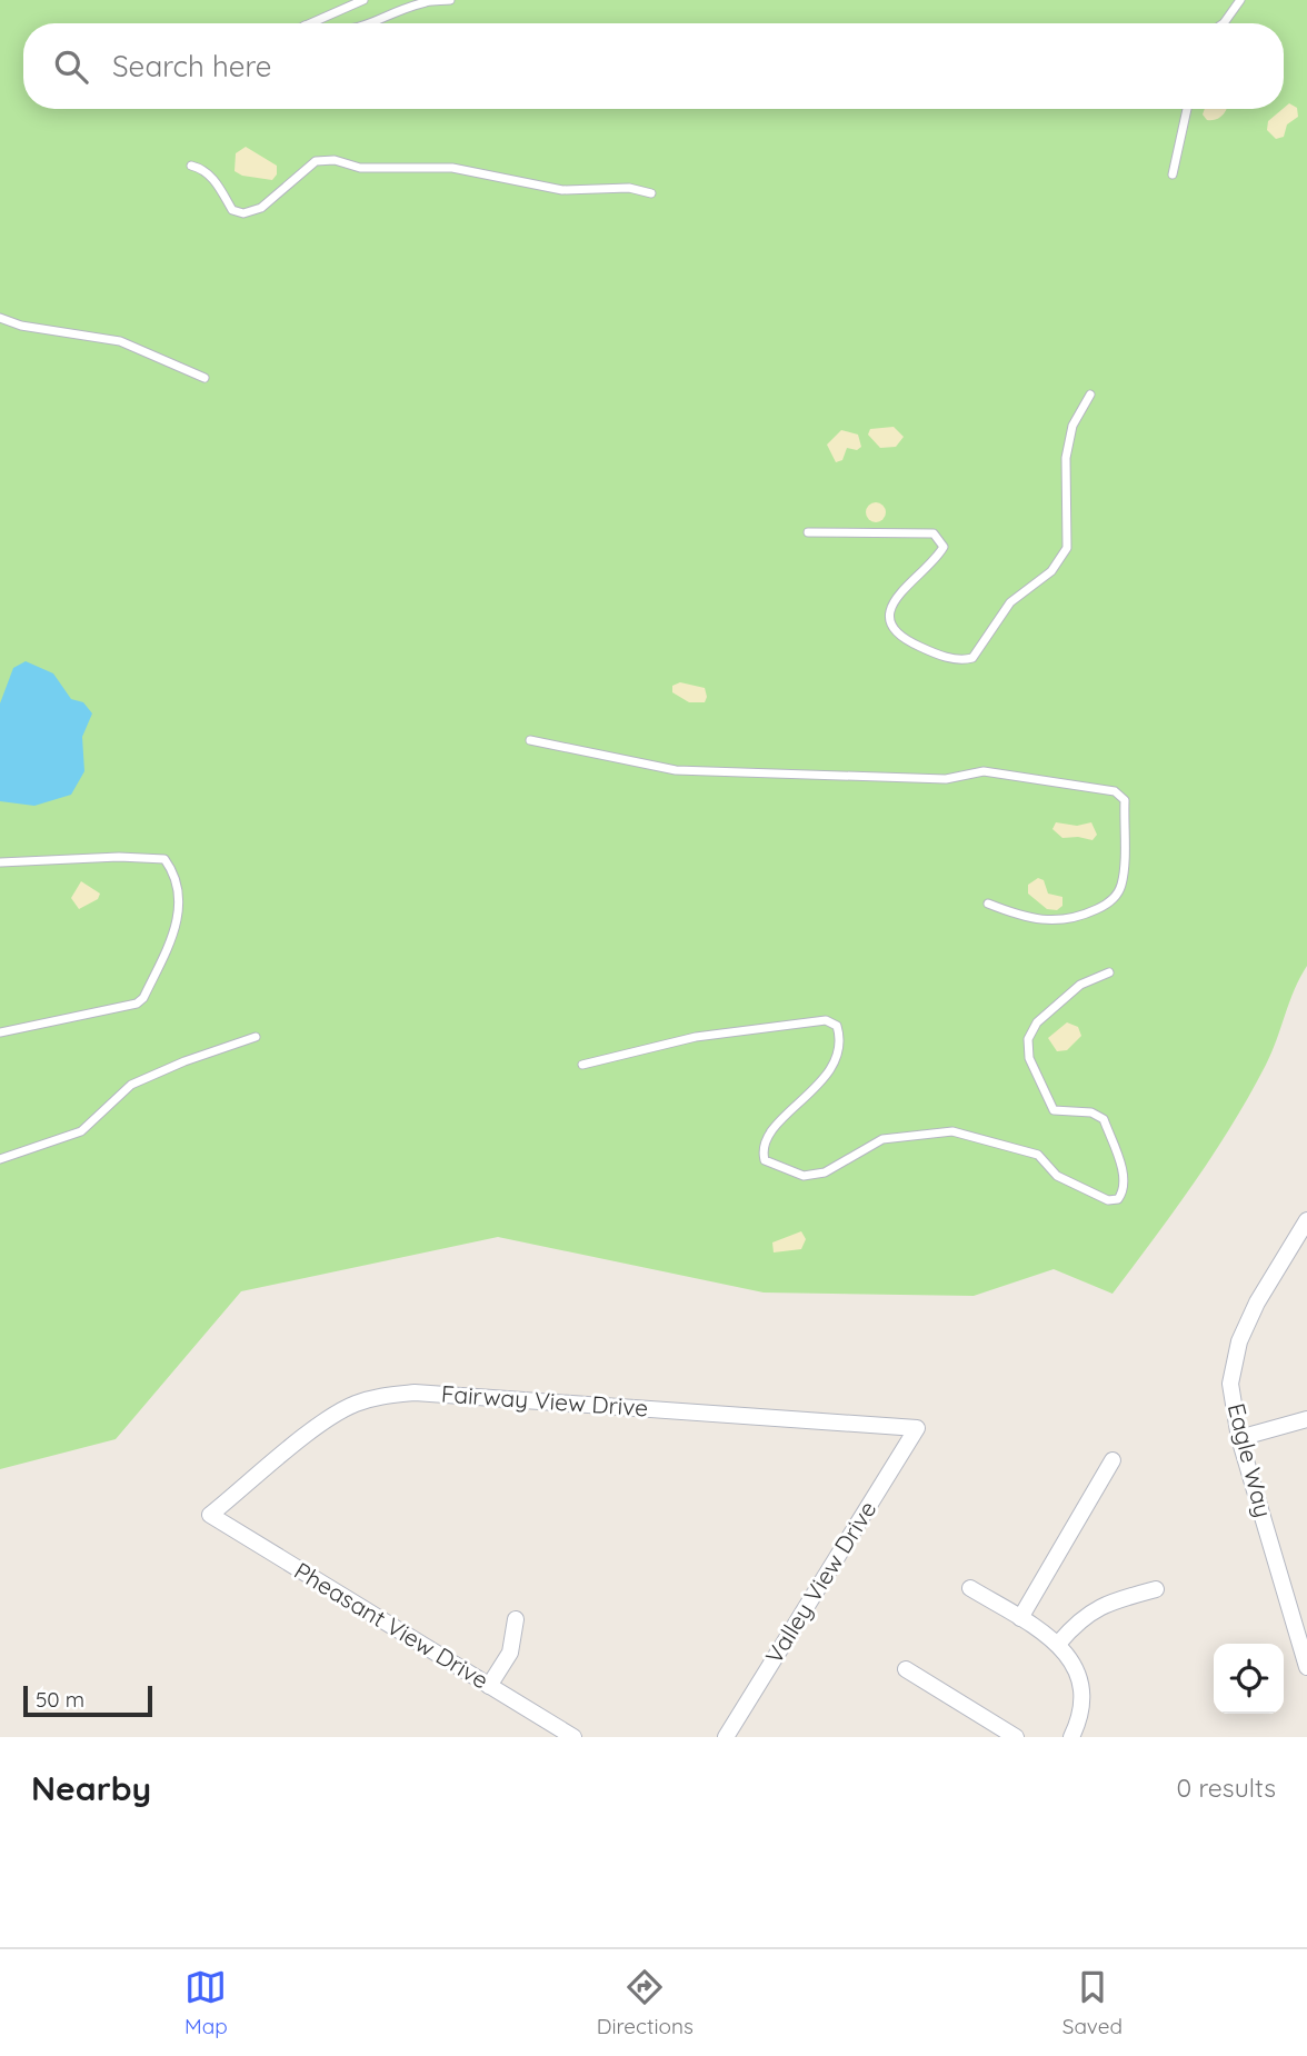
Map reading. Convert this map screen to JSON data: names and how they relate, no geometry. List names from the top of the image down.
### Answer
{
  "streets": {
    "street": [
      "Fairway View Drive",
      "Eagle Way",
      "Valley View Drive",
      "Pheasant View Drive"
    ]
  },
  "crossings": [
    ["Fairway View Drive", "Valley View Drive"],
    ["Fairway View Drive", "Pheasant View Drive"]
  ],
  "scale_bar": "50 m",
  "page": {
    "search": "Search here",
    "scale": "50 m",
    "heading": ["Nearby", "0 results"],
    "nav": ["Map", "Directions", "Saved"]
  }
}
